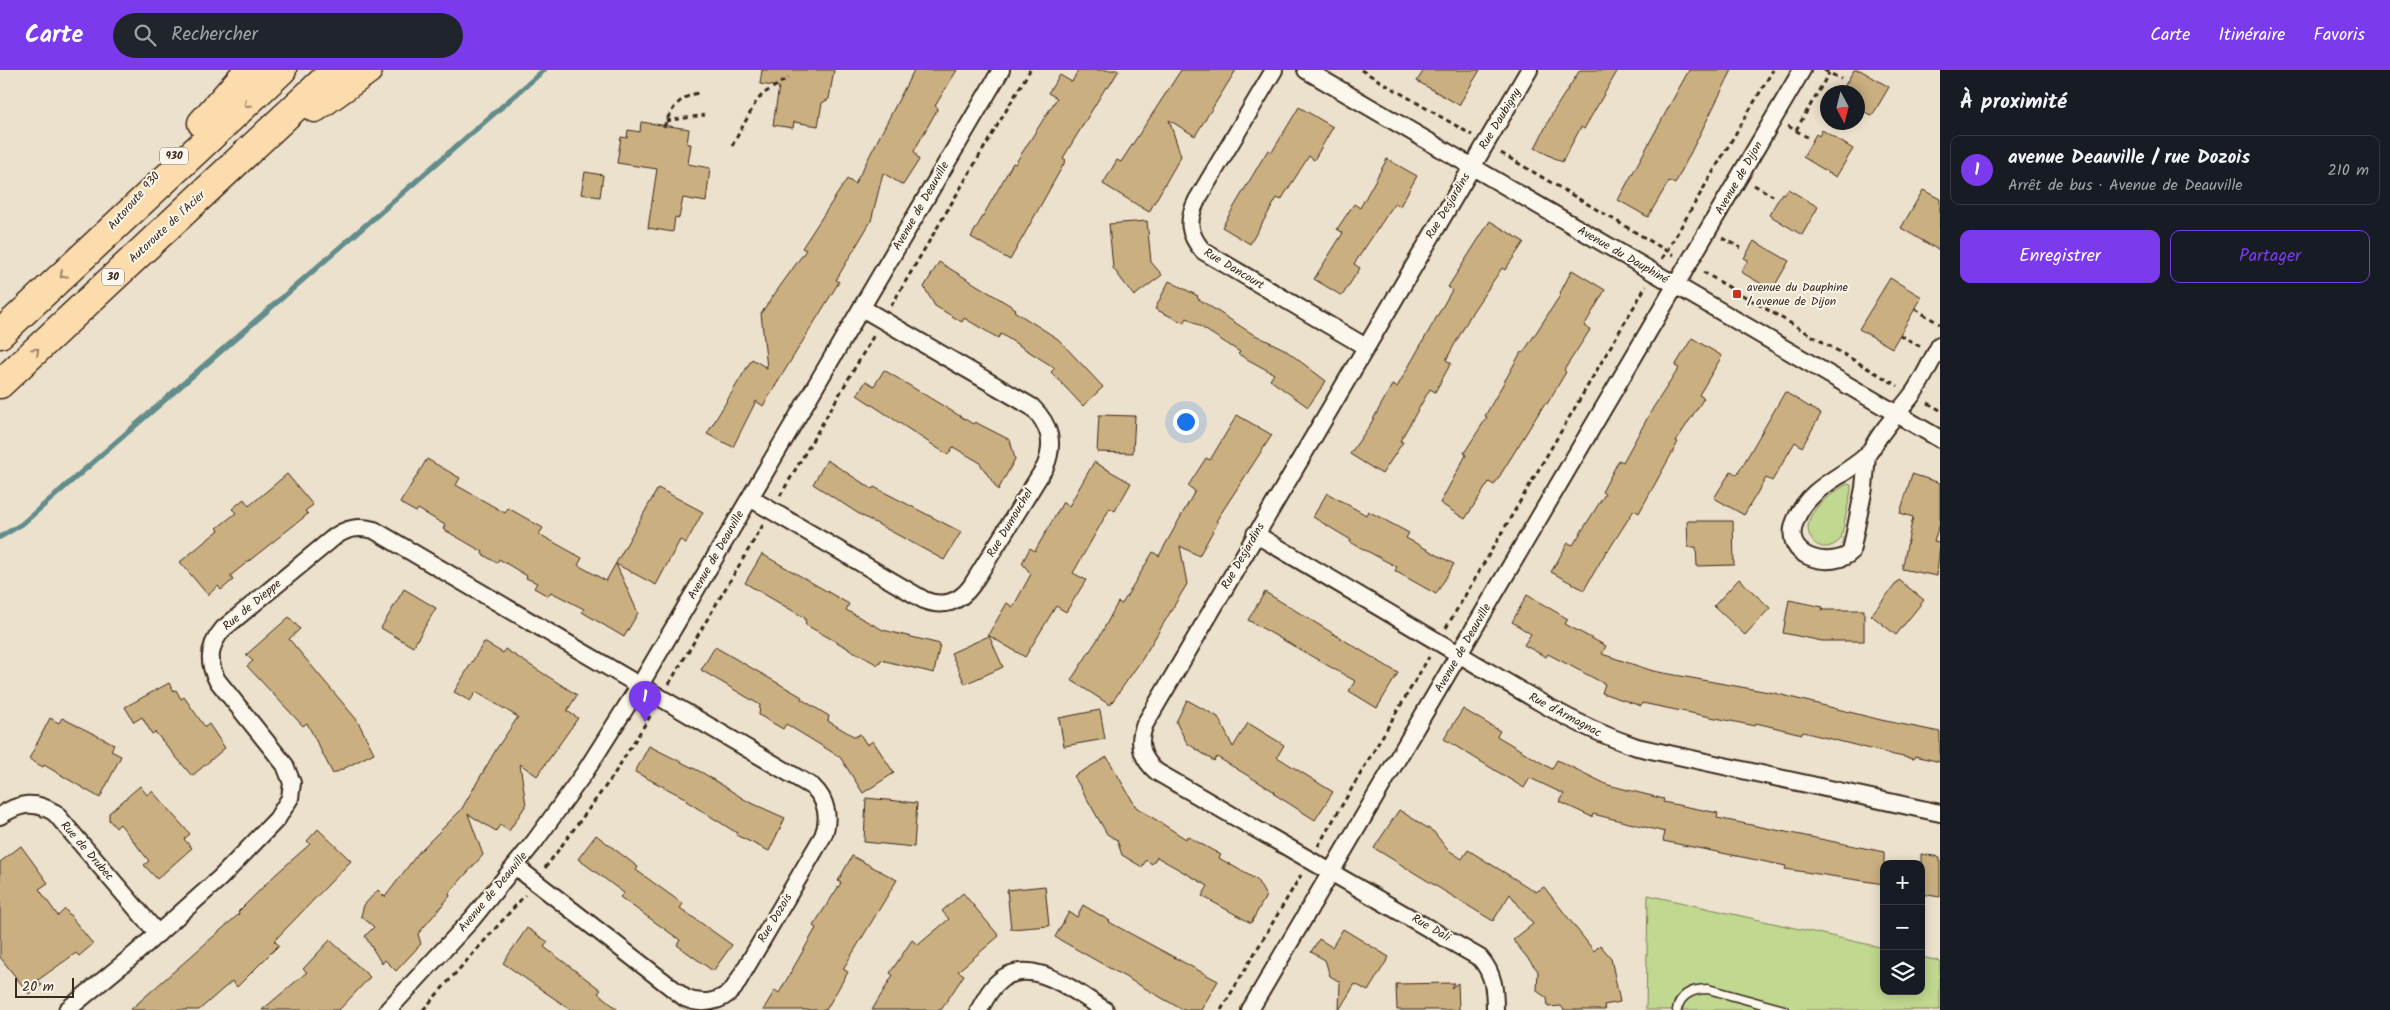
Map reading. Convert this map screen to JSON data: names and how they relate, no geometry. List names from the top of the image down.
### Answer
{
  "streets": {
    "highway": [
      "930",
      "Autoroute 930",
      "Autoroute de l'Acier",
      "30"
    ],
    "street": [
      "Rue Daubigny",
      "Avenue de Dijon",
      "Avenue de Deauville",
      "Rue Desjardins",
      "Avenue du Dauphiné",
      "Rue Dancourt",
      "Rue Dumouchel",
      "Rue de Dieppe",
      "Rue d'Armagnac",
      "Rue de Drubec",
      "Rue Dozois",
      "Rue Dali"
    ]
  },
  "crossings": [
    ["Rue Daubigny", "Rue Desjardins"],
    ["Rue Daubigny", "Avenue du Dauphiné"],
    ["Avenue de Dijon", "Avenue de Deauville"],
    ["Avenue de Dijon", "Avenue du Dauphiné"],
    ["Avenue de Deauville", "Rue Desjardins"],
    ["Avenue de Deauville", "Avenue du Dauphiné"],
    ["Avenue de Deauville", "Rue Dumouchel"],
    ["Avenue de Deauville", "Rue de Dieppe"],
    ["Avenue de Deauville", "Rue d'Armagnac"],
    ["Avenue de Deauville", "Rue Dozois"],
    ["Avenue de Deauville", "Rue Dali"],
    ["Rue Desjardins", "Avenue du Dauphiné"],
    ["Rue Desjardins", "Rue Dancourt"],
    ["Rue Desjardins", "Rue d'Armagnac"],
    ["Rue Desjardins", "Rue Dali"],
    ["Rue de Dieppe", "Rue de Drubec"],
    ["Rue de Dieppe", "Rue Dozois"]
  ],
  "places": {
    "transit": ["avenue du Dauphine / avenue de Dijon"]
  },
  "scale_bar": "20 m",
  "north": "bottom",
  "page": {
    "header": "Carte",
    "search": "Rechercher",
    "nav": ["Carte", "Itinéraire", "Favoris"],
    "heading": "À proximité",
    "list": [
      {
        "mark": "1",
        "name": "avenue Deauville / rue Dozois",
        "note": "Arrêt de bus · Avenue de Deauville",
        "value": "210 m"
      }
    ],
    "buttons": ["Enregistrer", "Partager"],
    "pins": "1",
    "map_buttons": ["+", "−"],
    "scale": "20 m"
  }
}
